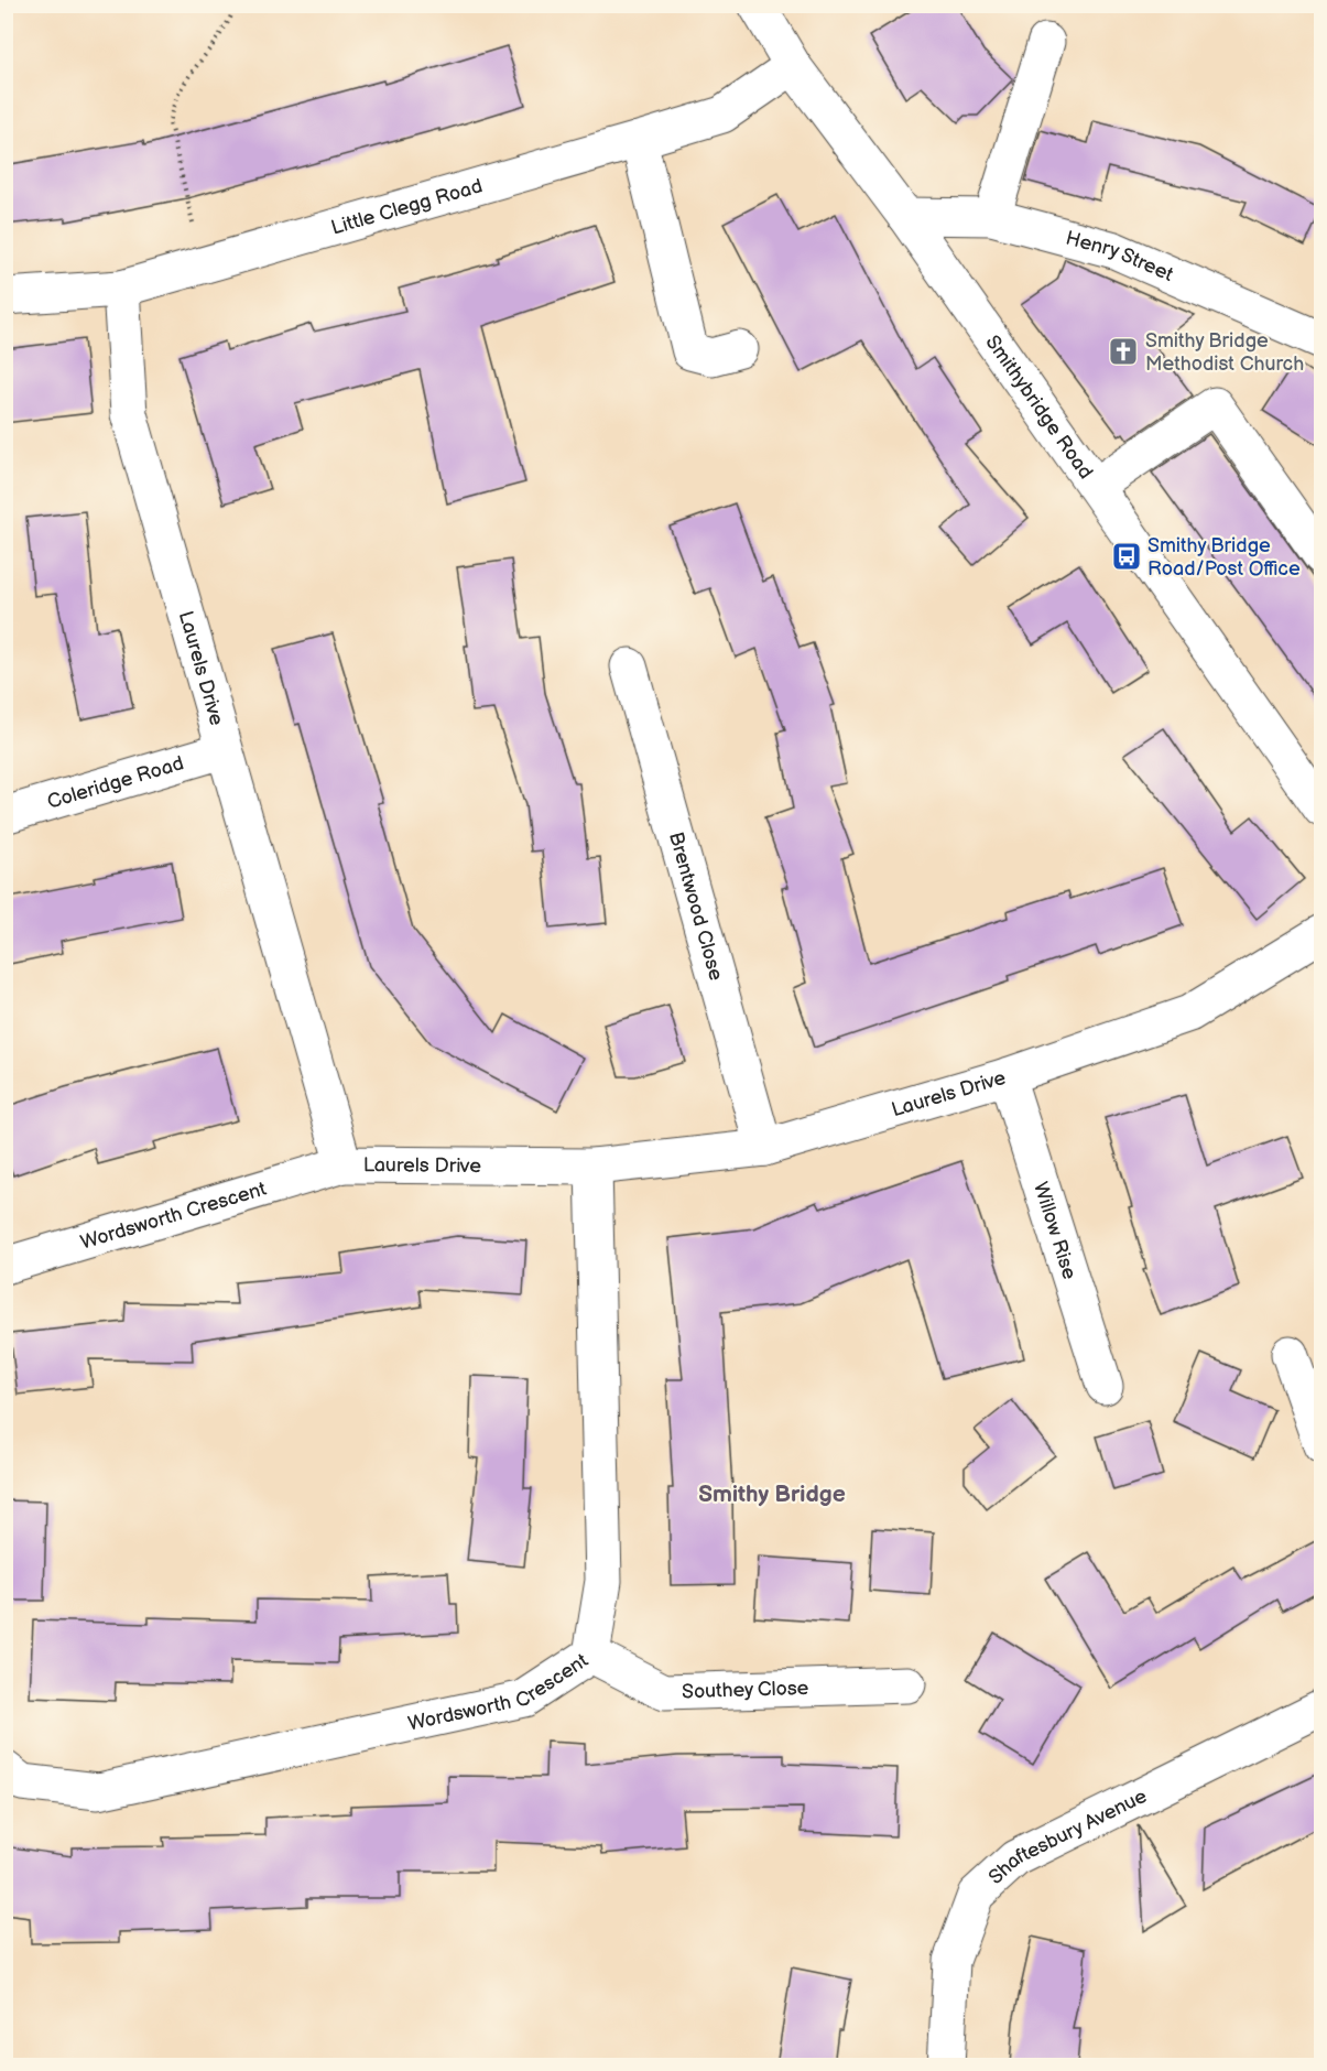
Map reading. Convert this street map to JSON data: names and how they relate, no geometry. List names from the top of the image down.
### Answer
{
  "streets": {
    "street": [
      "Little Clegg Road",
      "Henry Street",
      "Smithybridge Road",
      "Laurels Drive",
      "Coleridge Road",
      "Brentwood Close",
      "Wordsworth Crescent",
      "Willow Rise",
      "Southey Close",
      "Shaftesbury Avenue"
    ]
  },
  "crossings": [
    ["Little Clegg Road", "Smithybridge Road"],
    ["Little Clegg Road", "Laurels Drive"],
    ["Henry Street", "Smithybridge Road"],
    ["Laurels Drive", "Coleridge Road"],
    ["Laurels Drive", "Brentwood Close"],
    ["Laurels Drive", "Wordsworth Crescent"],
    ["Laurels Drive", "Willow Rise"],
    ["Wordsworth Crescent", "Southey Close"]
  ],
  "districts": ["Smithy Bridge"],
  "places": {
    "church": ["Smithy Bridge Methodist Church"],
    "bus stop": ["Smithy Bridge Road/Post Office"]
  }
}
